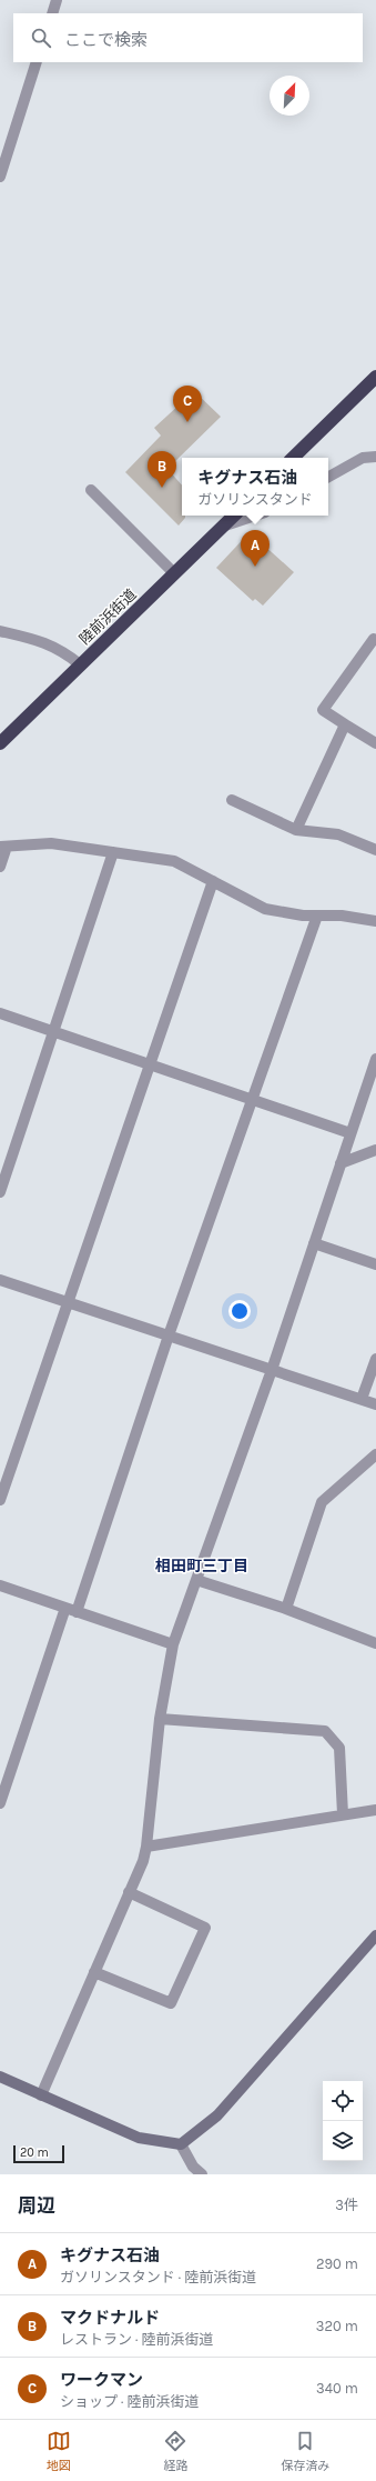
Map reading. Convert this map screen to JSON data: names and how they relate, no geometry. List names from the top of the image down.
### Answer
{
  "streets": {
    "highway": ["陸前浜街道"]
  },
  "districts": ["相田町三丁目"],
  "scale_bar": "20 m",
  "north": "top right",
  "page": {
    "search": "ここで検索",
    "pins": ["C", "B", "A"],
    "popup": ["キグナス石油", "ガソリンスタンド"],
    "scale": "20 m",
    "heading": ["周辺", "3件"],
    "list": [
      {
        "mark": "A",
        "name": "キグナス石油",
        "note": "ガソリンスタンド · 陸前浜街道",
        "value": "290 m"
      },
      {
        "mark": "B",
        "name": "マクドナルド",
        "note": "レストラン · 陸前浜街道",
        "value": "320 m"
      },
      {
        "mark": "C",
        "name": "ワークマン",
        "note": "ショップ · 陸前浜街道",
        "value": "340 m"
      }
    ],
    "nav": ["地図", "経路", "保存済み"]
  }
}
